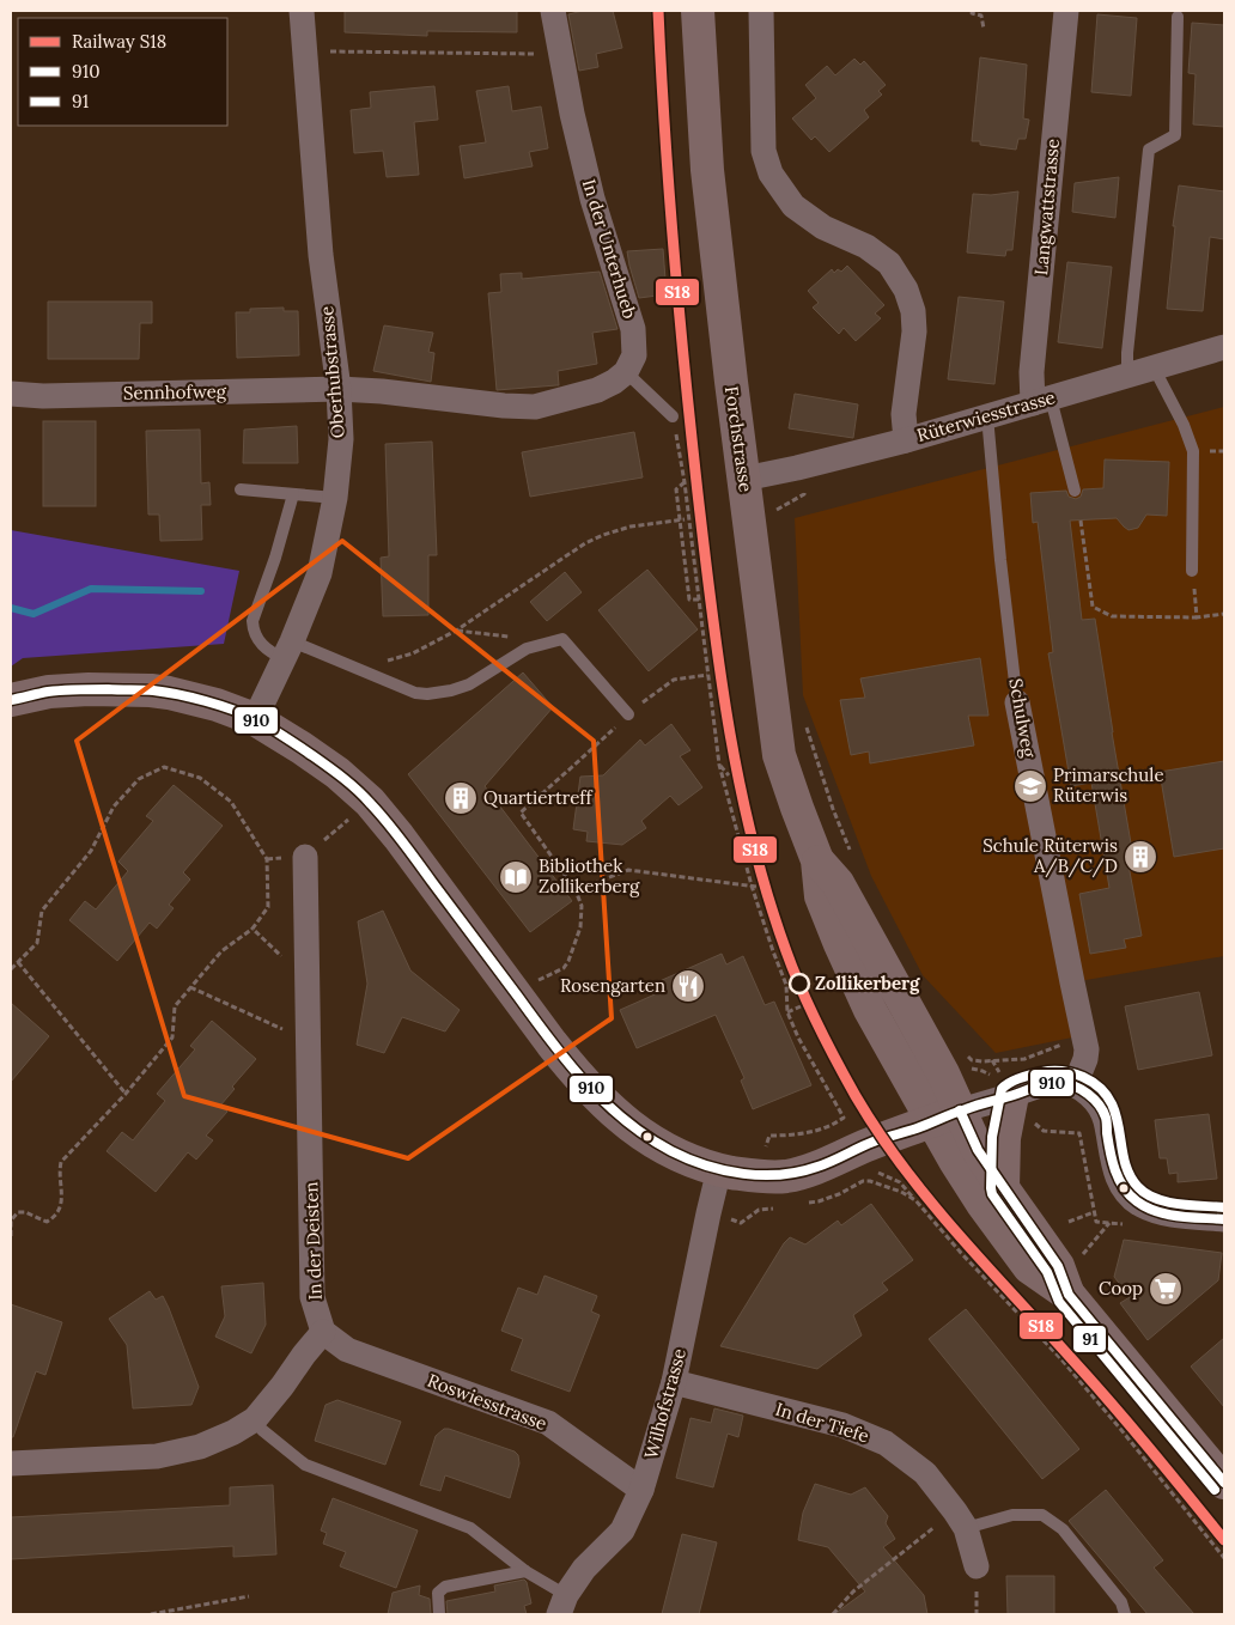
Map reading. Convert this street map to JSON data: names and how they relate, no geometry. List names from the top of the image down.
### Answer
{
  "streets": {
    "main road": ["Forchstrasse"],
    "street": [
      "Langwattstrasse",
      "In der Unterhueb",
      "Oberhubstrasse",
      "Sennhofweg",
      "Rüterwiesstrasse",
      "Schulweg",
      "In der Deisten",
      "Roswiesstrasse",
      "Wilhofstrasse",
      "In der Tiefe"
    ]
  },
  "crossings": [
    ["Langwattstrasse", "Rüterwiesstrasse"],
    ["Oberhubstrasse", "Sennhofweg"],
    ["Rüterwiesstrasse", "Forchstrasse"],
    ["Rüterwiesstrasse", "Schulweg"],
    ["In der Deisten", "Roswiesstrasse"],
    ["Roswiesstrasse", "Wilhofstrasse"],
    ["Wilhofstrasse", "In der Tiefe"]
  ],
  "places": {
    "school or university": ["Primarschule Rüterwis"],
    "building": ["Quartiertreff", "Schule Rüterwis A/B/C/D"],
    "library": ["Bibliothek Zollikerberg"],
    "other": ["Zollikerberg"],
    "restaurant": ["Rosengarten"],
    "supermarket": ["Coop"]
  },
  "lines": ["rail line S18", "transit line 910", "transit line 91"],
  "legend": ["Railway S18", "910", "91"]
}
